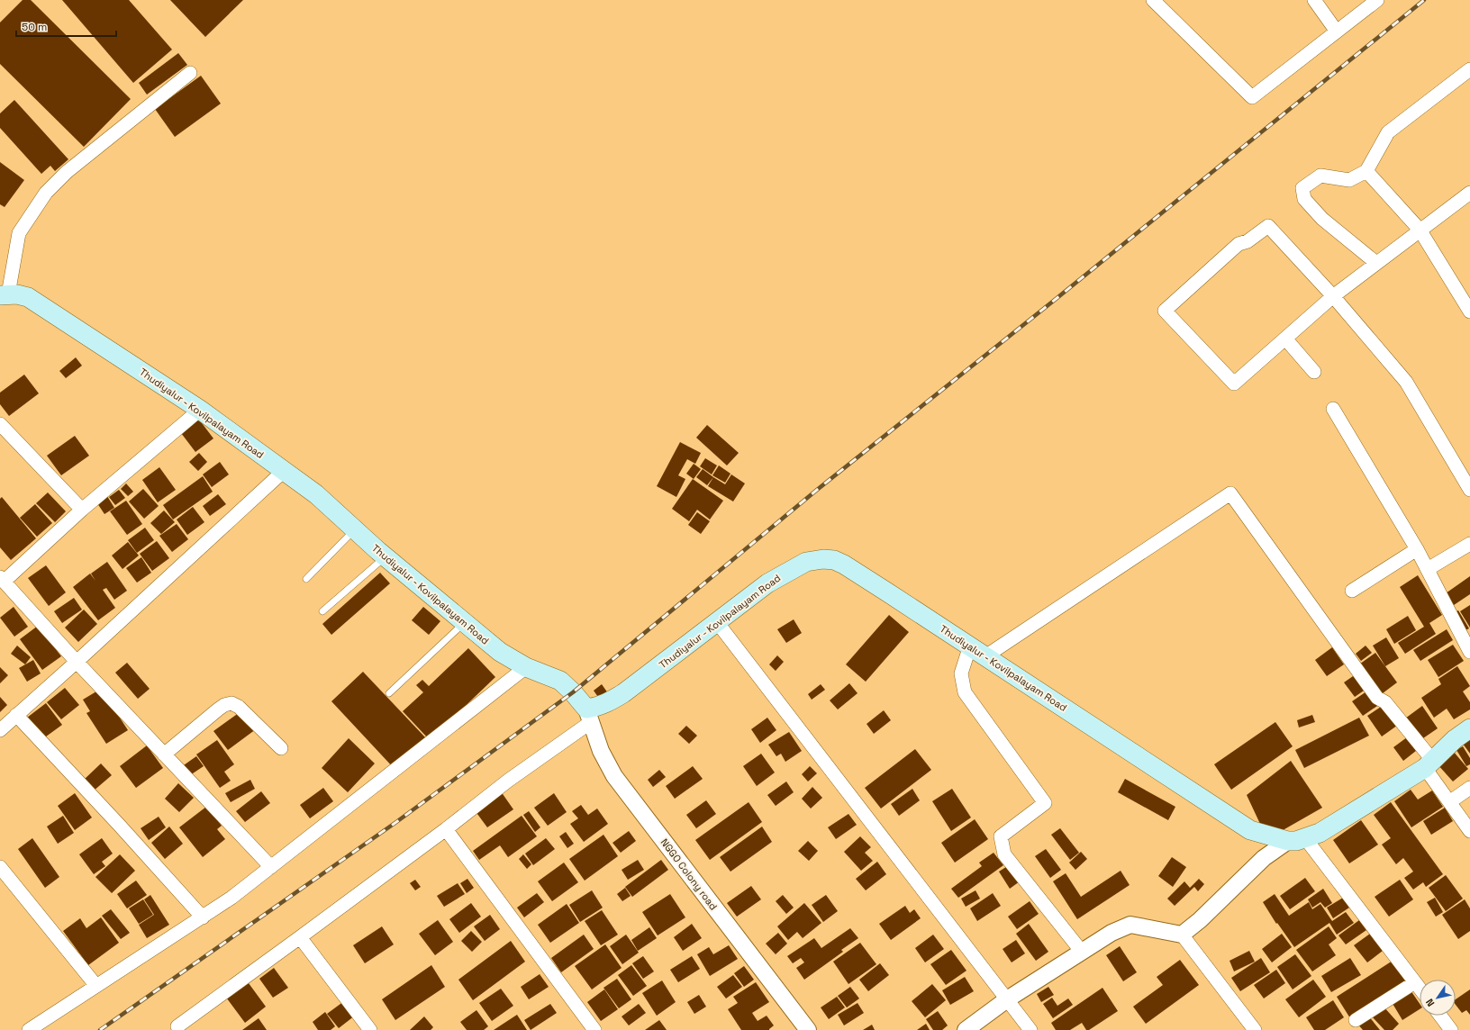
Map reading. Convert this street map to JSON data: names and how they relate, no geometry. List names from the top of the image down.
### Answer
{
  "streets": {
    "main road": ["Thudiyalur - Kovilpalayam Road"],
    "street": ["NGGO Colony road"]
  },
  "crossings": [
    ["Thudiyalur - Kovilpalayam Road", "NGGO Colony road"]
  ],
  "scale_bar": "50 m",
  "north": "bottom left"
}
